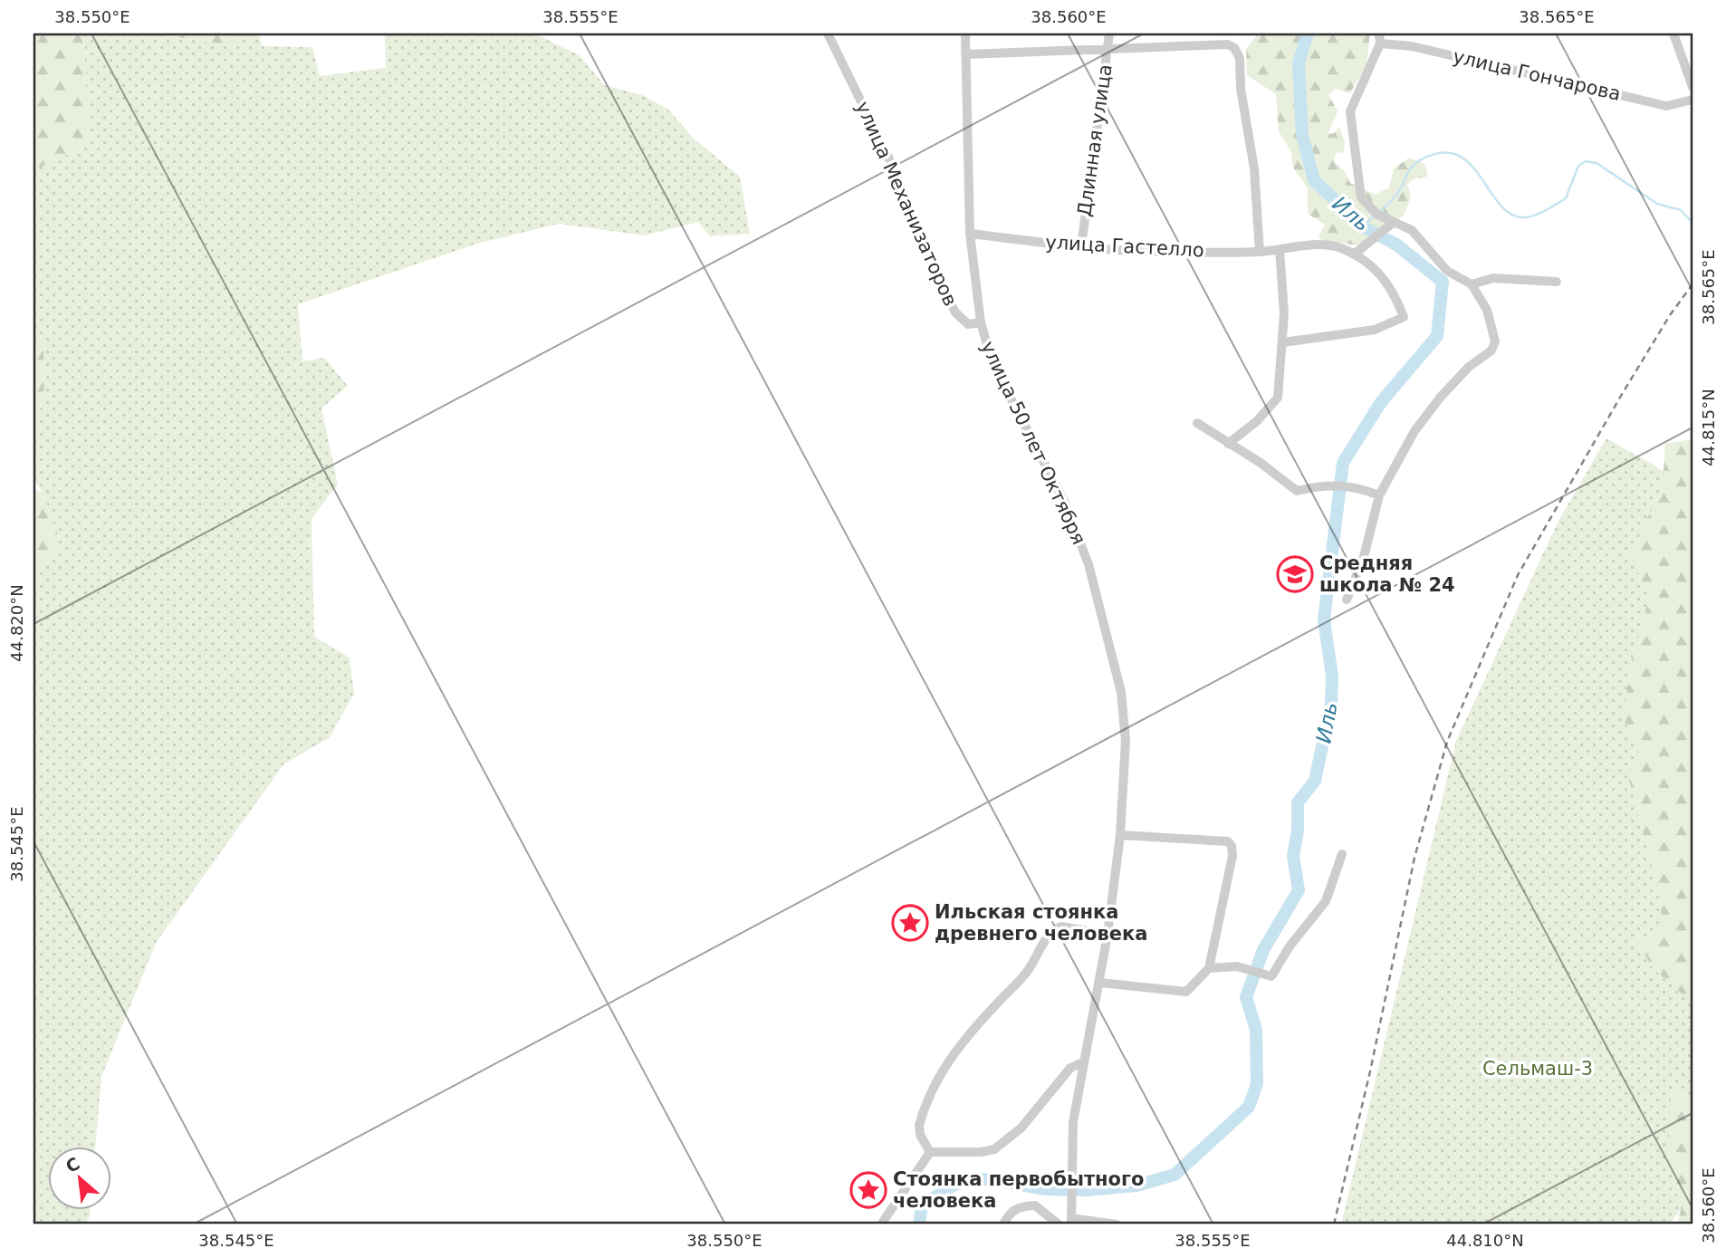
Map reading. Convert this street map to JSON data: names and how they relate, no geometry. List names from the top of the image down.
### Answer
{
  "streets": {
    "street": [
      "улица Гончарова",
      "Длинная улица",
      "улица Механизаторов",
      "улица Гастелло",
      "улица 50 лет Октября"
    ]
  },
  "crossings": [
    ["Длинная улица", "улица Гастелло"],
    ["улица Механизаторов", "улица 50 лет Октября"],
    ["улица Гастелло", "улица 50 лет Октября"]
  ],
  "water": ["Иль"],
  "parks": ["Сельмаш-3"],
  "places": {
    "school or university": ["Средняя школа № 24"],
    "place": ["Ильская стоянка древнего человека", "Стоянка первобытного человека"]
  },
  "north": "top left",
  "coordinates": [
    "38.550°E",
    "38.555°E",
    "38.560°E",
    "38.565°E",
    "44.815°N",
    "44.820°N",
    "38.545°E",
    "44.810°N"
  ]
}
